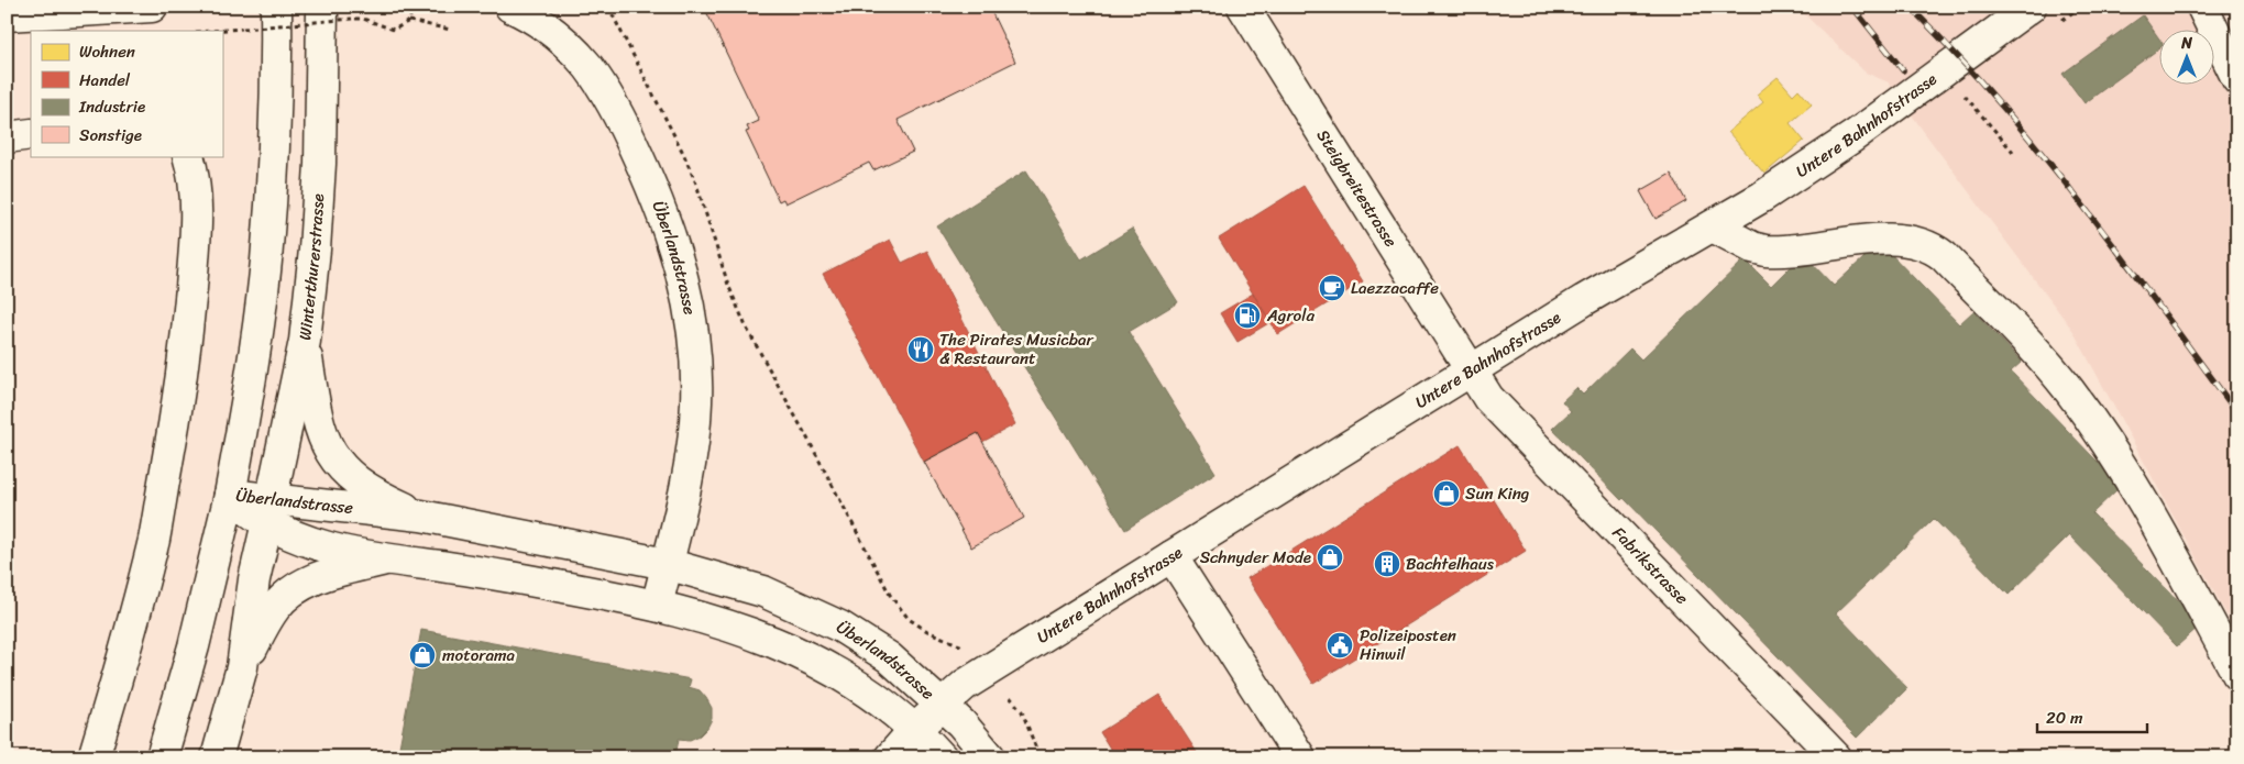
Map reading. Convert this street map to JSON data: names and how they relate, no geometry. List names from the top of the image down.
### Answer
{
  "streets": {
    "main road": [
      "Untere Bahnhofstrasse",
      "Steigbreitestrasse",
      "Überlandstrasse",
      "Winterthurerstrasse",
      "Fabrikstrasse"
    ]
  },
  "crossings": [
    ["Untere Bahnhofstrasse", "Steigbreitestrasse"],
    ["Untere Bahnhofstrasse", "Überlandstrasse"],
    ["Untere Bahnhofstrasse", "Fabrikstrasse"],
    ["Steigbreitestrasse", "Fabrikstrasse"],
    ["Überlandstrasse", "Winterthurerstrasse"]
  ],
  "places": {
    "cafe": ["Laezzacaffe"],
    "fuel station": ["Agrola"],
    "restaurant": ["The Pirates Musicbar & Restaurant"],
    "shop": ["Sun King", "Schnyder Mode", "motorama"],
    "building": ["Bachtelhaus"],
    "public building": ["Polizeiposten Hinwil"]
  },
  "legend": [
    "Wohnen",
    "Handel",
    "Industrie",
    "Sonstige"
  ],
  "scale_bar": "20 m",
  "north": "top"
}
